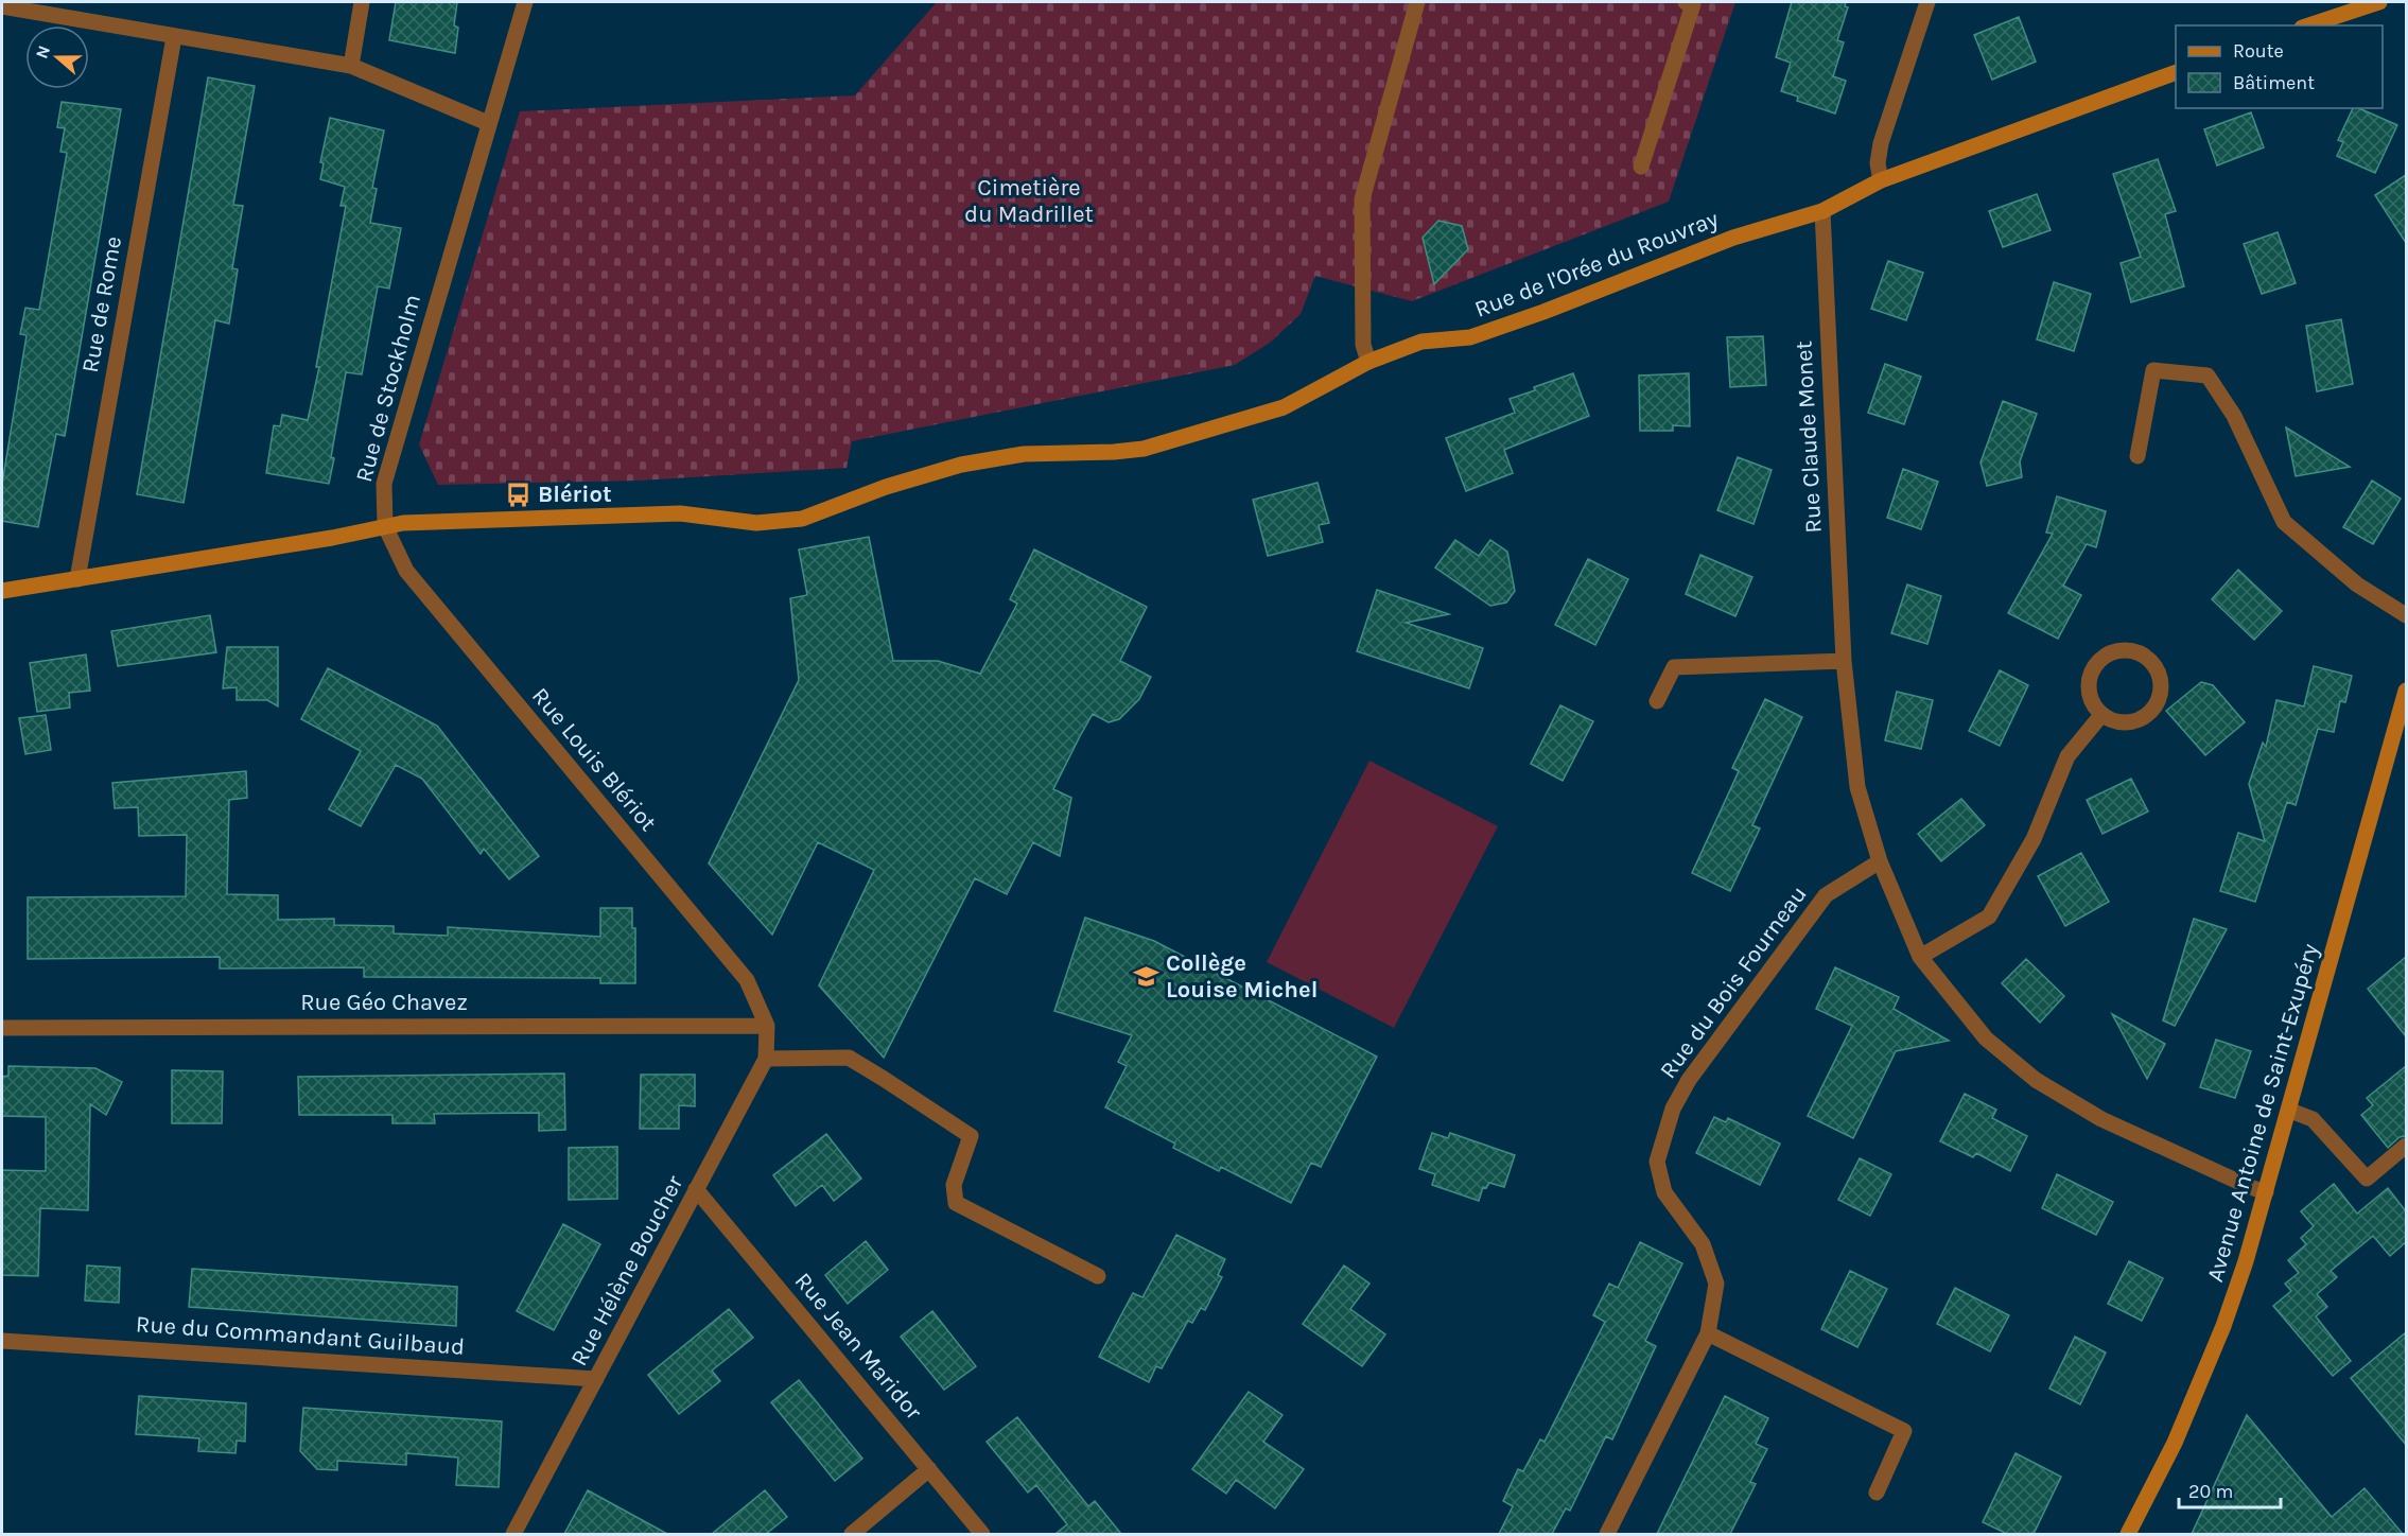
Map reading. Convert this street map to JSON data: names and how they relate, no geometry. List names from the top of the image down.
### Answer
{
  "streets": {
    "street": [
      "Rue de l'Orée du Rouvray",
      "Rue de Rome",
      "Rue de Stockholm",
      "Rue Claude Monet",
      "Rue Louis Blériot",
      "Rue du Bois Fourneau",
      "Rue Géo Chavez",
      "Avenue Antoine de Saint-Exupéry",
      "Rue Hélène Boucher",
      "Rue du Commandant Guilbaud",
      "Rue Jean Maridor"
    ]
  },
  "crossings": [
    ["Rue de l'Orée du Rouvray", "Rue de Stockholm"],
    ["Rue de l'Orée du Rouvray", "Rue Claude Monet"],
    ["Rue de l'Orée du Rouvray", "Rue Louis Blériot"],
    ["Rue de Stockholm", "Rue Louis Blériot"],
    ["Rue Claude Monet", "Rue du Bois Fourneau"],
    ["Rue Claude Monet", "Avenue Antoine de Saint-Exupéry"],
    ["Rue Louis Blériot", "Rue Géo Chavez"],
    ["Rue Louis Blériot", "Rue Hélène Boucher"],
    ["Rue Géo Chavez", "Rue Hélène Boucher"],
    ["Rue Hélène Boucher", "Rue du Commandant Guilbaud"],
    ["Rue Hélène Boucher", "Rue Jean Maridor"]
  ],
  "parks": ["Cimetière du Madrillet"],
  "places": {
    "bus stop": ["Blériot"],
    "school or university": ["Collège Louise Michel"]
  },
  "legend": ["Route", "Bâtiment"],
  "scale_bar": "20 m",
  "north": "left"
}
